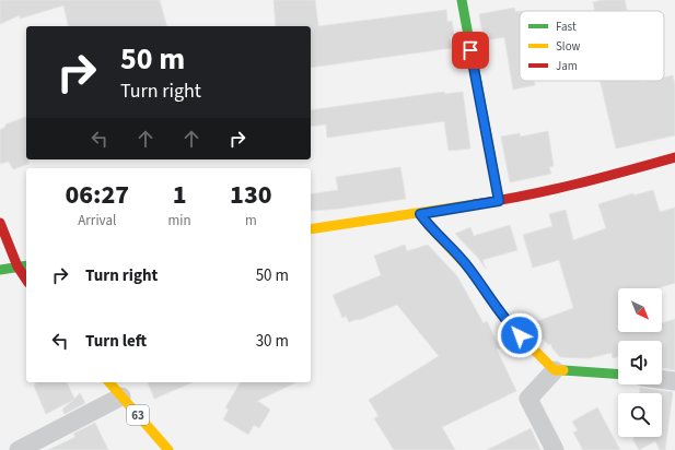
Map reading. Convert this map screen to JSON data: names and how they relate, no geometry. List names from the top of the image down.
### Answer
{
  "streets": {
    "street": ["63"]
  },
  "legend": ["Fast", "Slow", "Jam"],
  "north": "bottom right",
  "page": {
    "turn": ["50 m", "Turn right"],
    "eta": [
      "06:27",
      "Arrival",
      "1",
      "min",
      "130",
      "m"
    ],
    "list": [
      {
        "name": "Turn right",
        "value": "50 m"
      },
      {
        "name": "Turn left",
        "value": "30 m"
      }
    ]
  }
}
